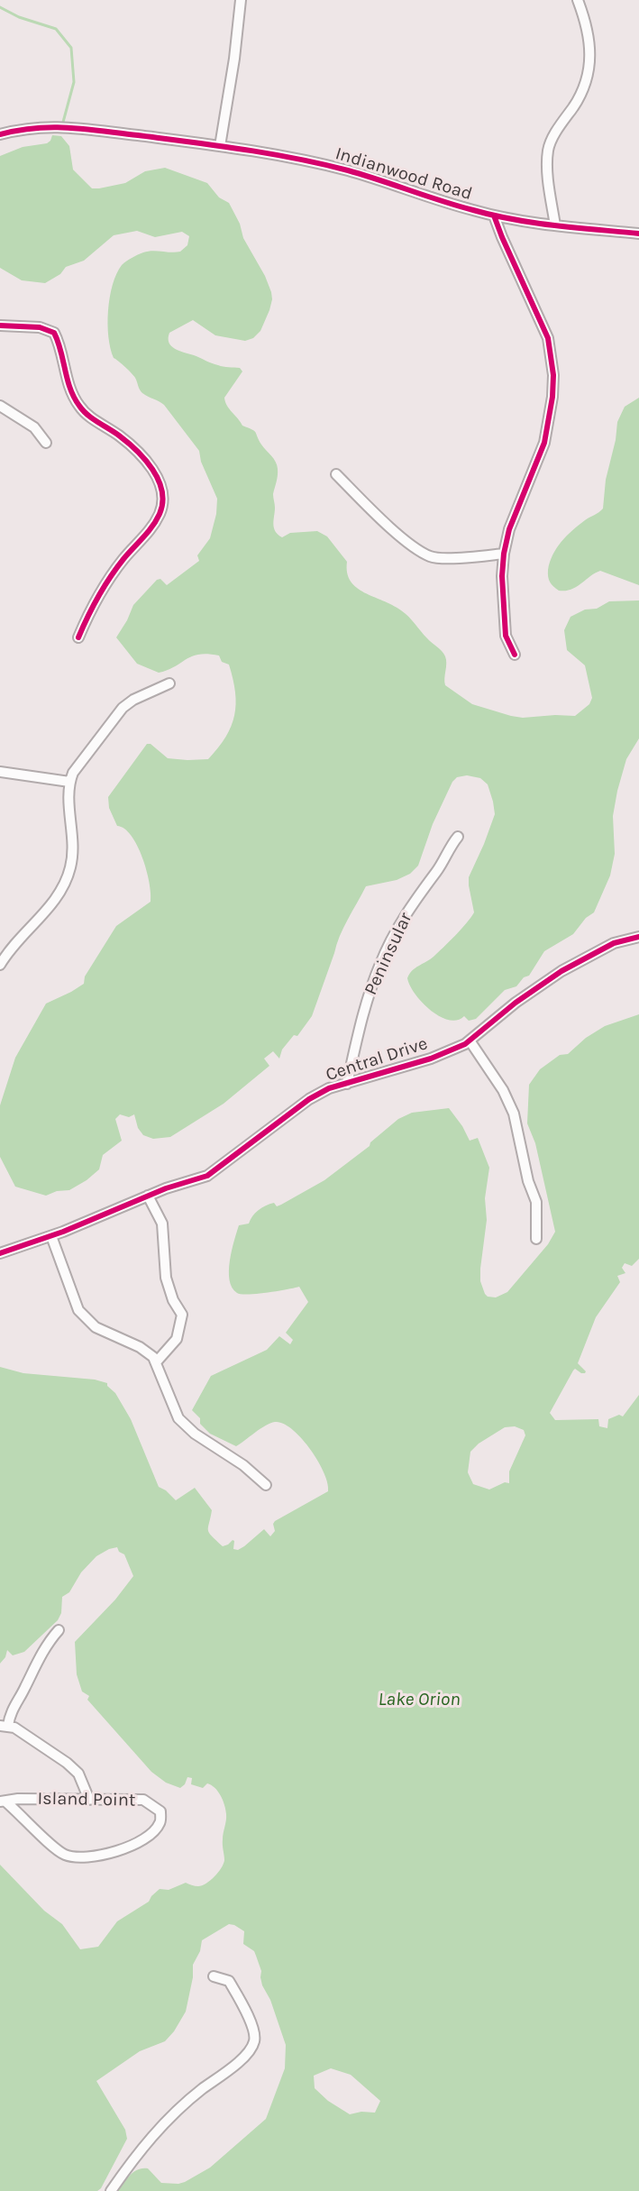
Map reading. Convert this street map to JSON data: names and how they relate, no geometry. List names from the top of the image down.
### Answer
{
  "streets": {
    "street": [
      "Indianwood Road",
      "Peninsular",
      "Central Drive",
      "Island Point"
    ]
  },
  "crossings": [
    ["Peninsular", "Central Drive"]
  ],
  "water": ["Lake Orion"]
}
